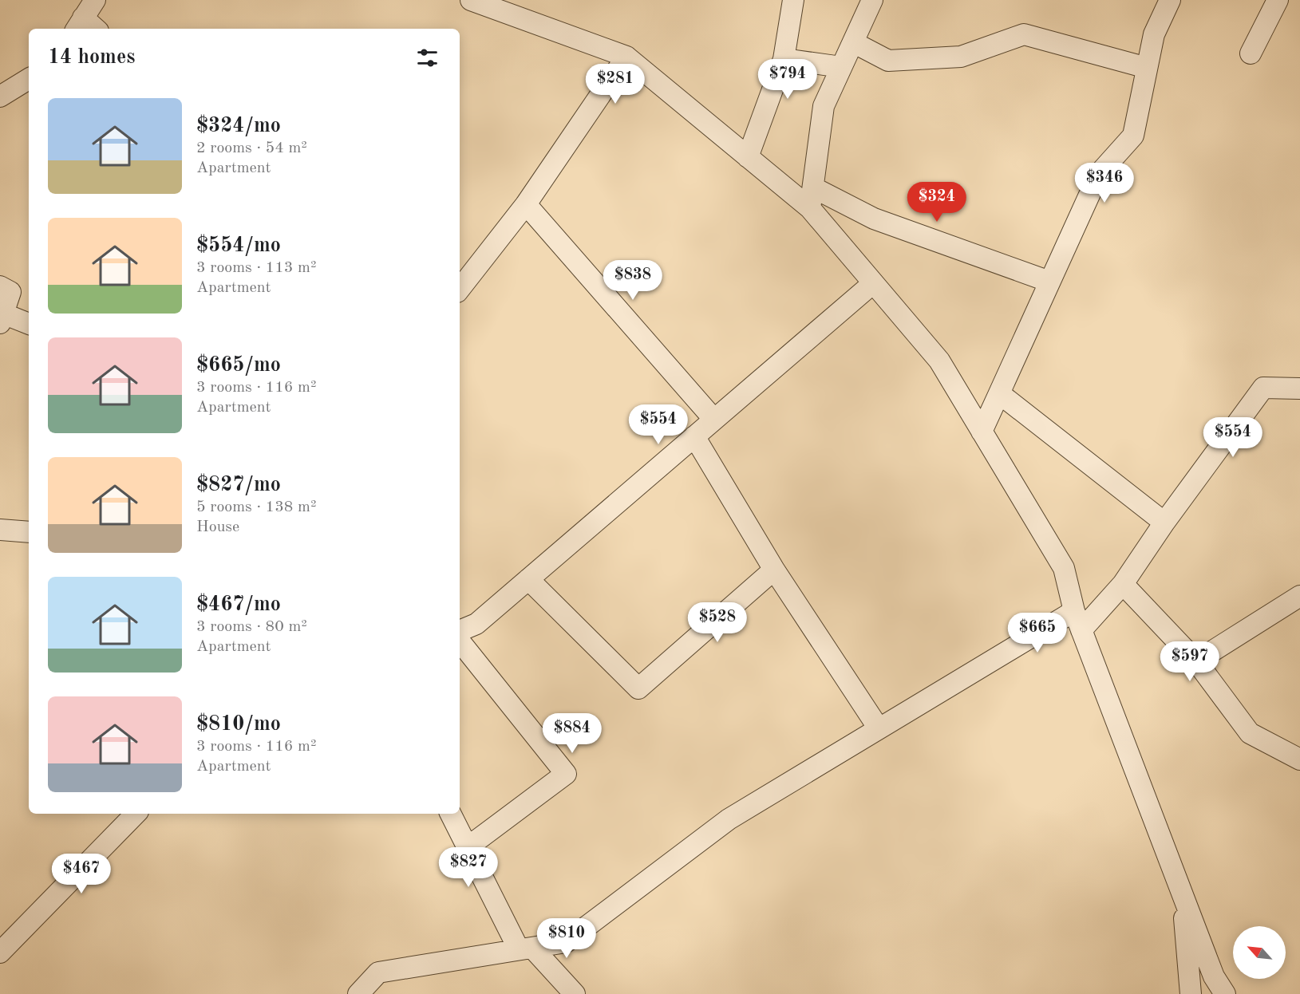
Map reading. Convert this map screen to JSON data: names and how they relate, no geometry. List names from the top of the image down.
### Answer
{
  "north": "top left",
  "page": {
    "heading": "14 homes",
    "price": [
      "$794",
      "$281",
      "$346",
      "$324",
      "$838",
      "$554",
      "$554",
      "$528",
      "$665",
      "$597",
      "$884",
      "$827",
      "$467",
      "$810"
    ],
    "list": [
      {
        "name": "$324/mo",
        "note": "2 rooms · 54 m² · Apartment"
      },
      {
        "name": "$554/mo",
        "note": "3 rooms · 113 m² · Apartment"
      },
      {
        "name": "$665/mo",
        "note": "3 rooms · 116 m² · Apartment"
      },
      {
        "name": "$827/mo",
        "note": "5 rooms · 138 m² · House"
      },
      {
        "name": "$467/mo",
        "note": "3 rooms · 80 m² · Apartment"
      },
      {
        "name": "$810/mo",
        "note": "3 rooms · 116 m² · Apartment"
      }
    ]
  }
}
